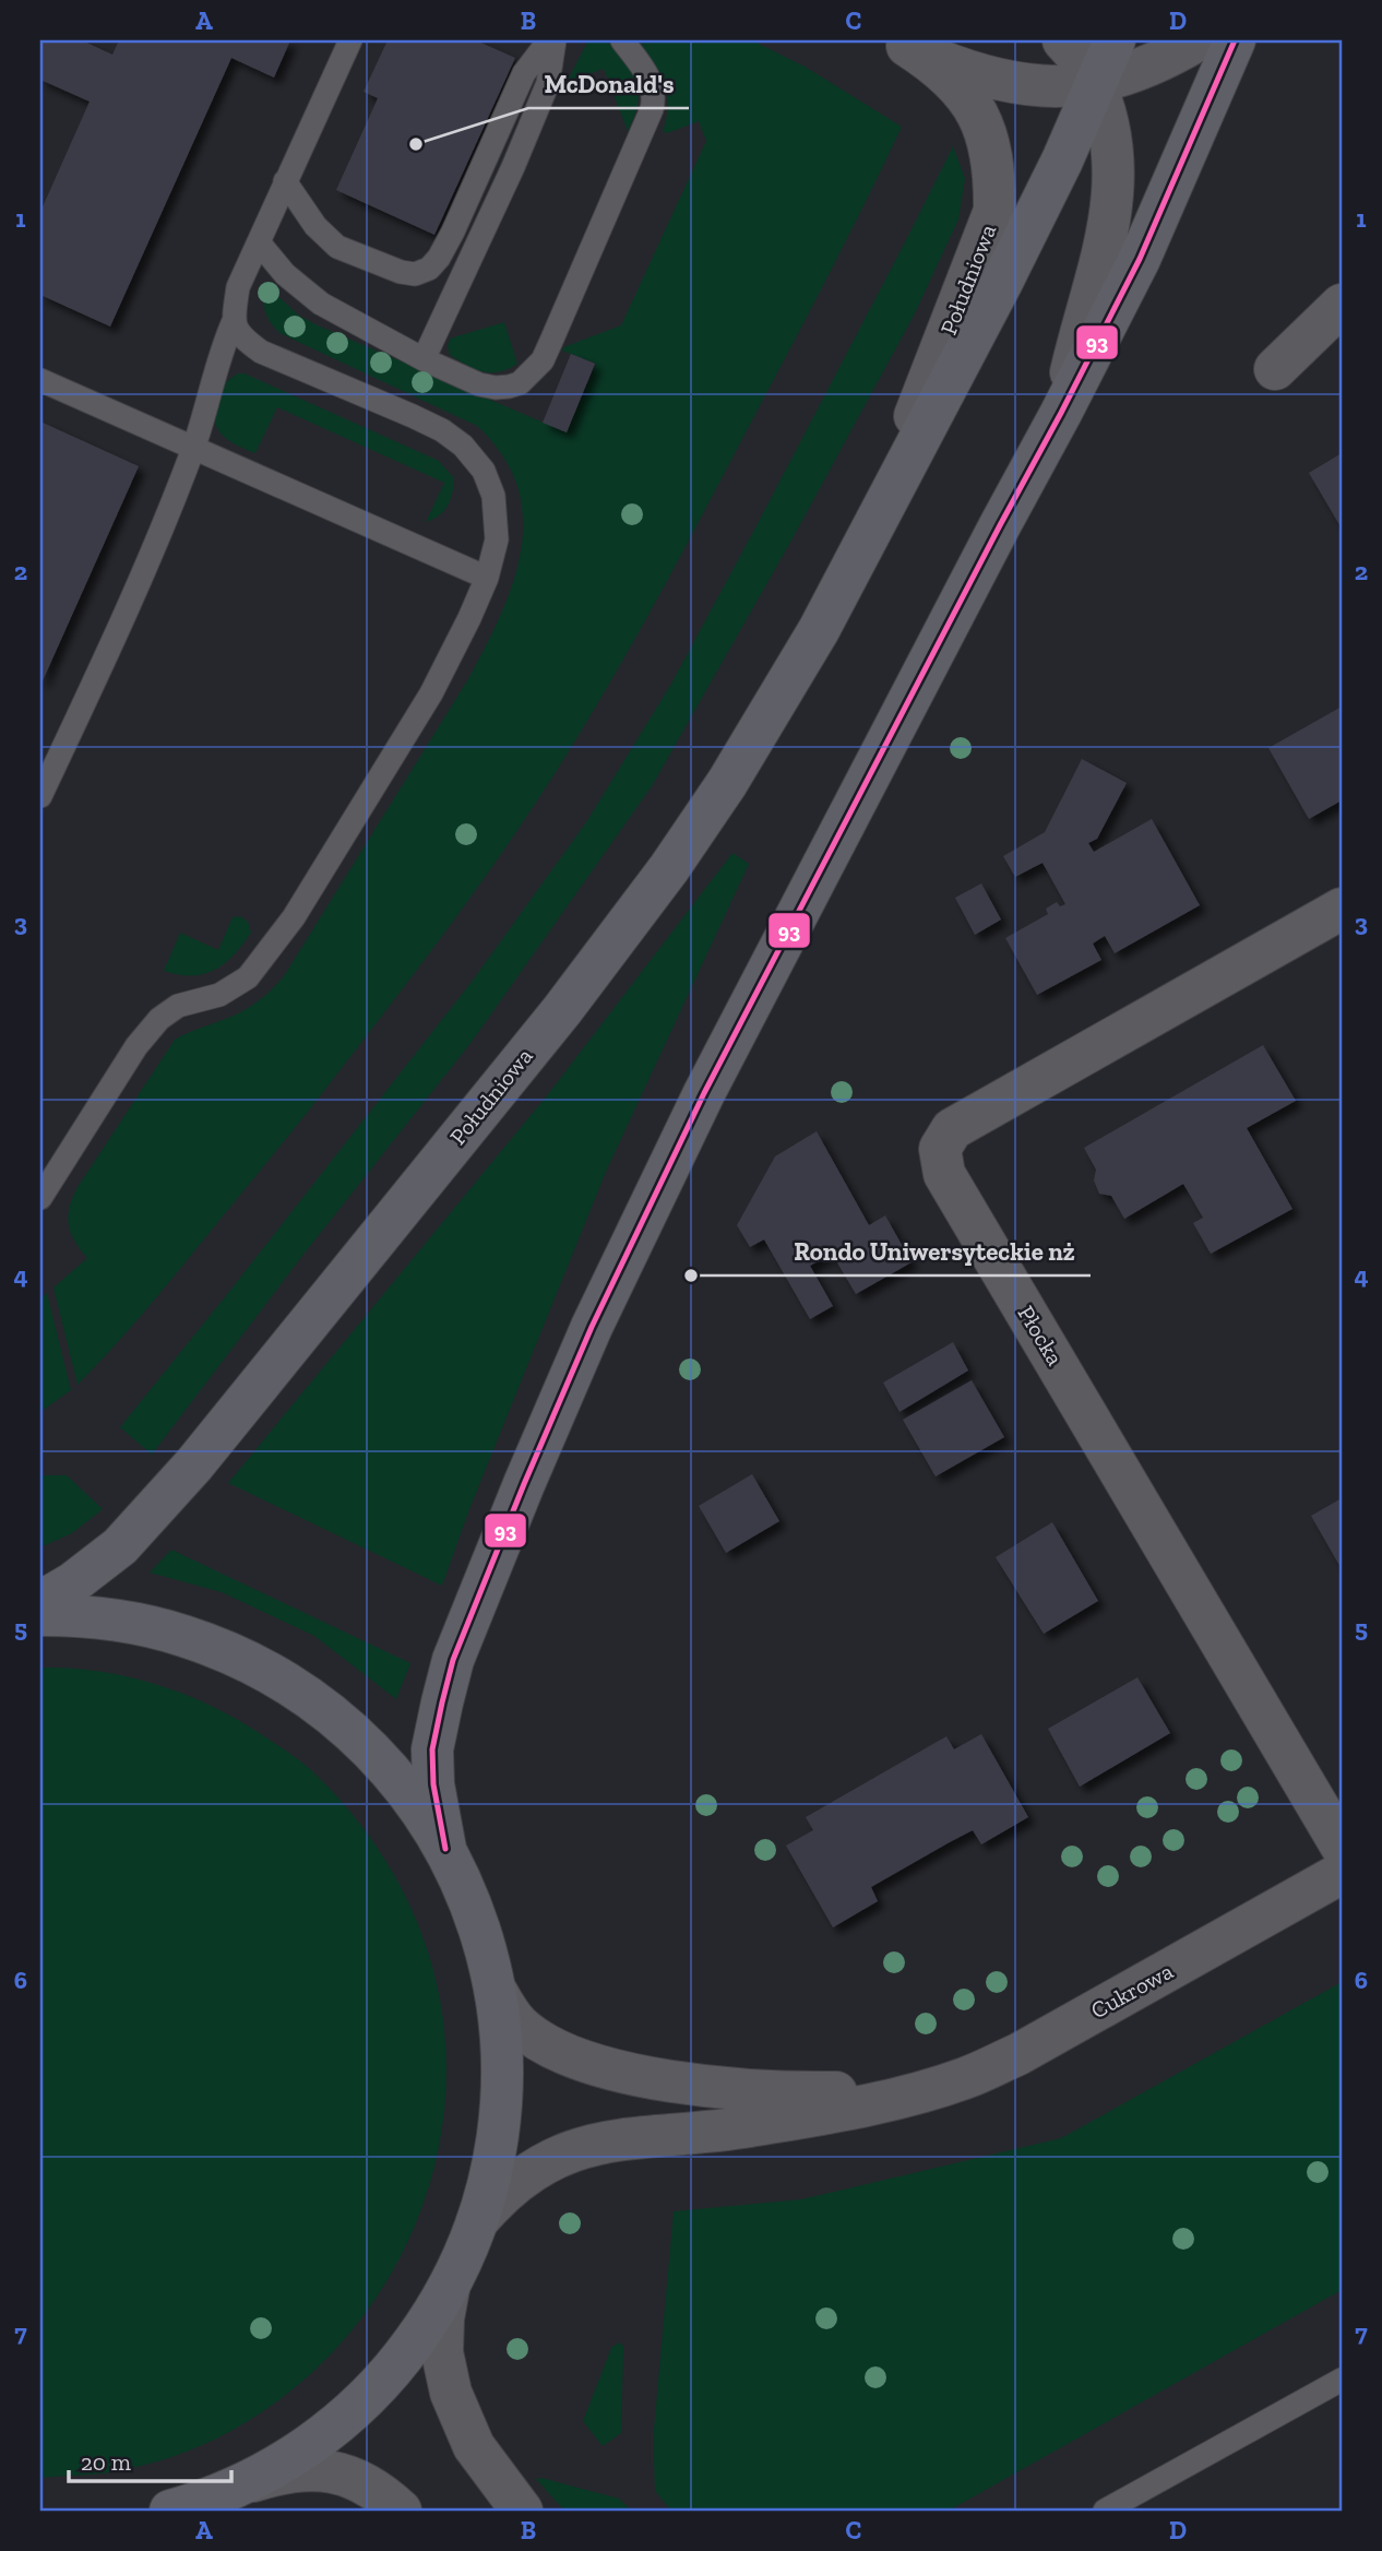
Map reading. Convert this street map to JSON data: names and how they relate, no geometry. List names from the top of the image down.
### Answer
{
  "streets": {
    "main road": ["Południowa"],
    "street": ["Płocka", "Cukrowa"]
  },
  "places": ["McDonald's", "Rondo Uniwersyteckie nż"],
  "lines": ["transit line 93"],
  "scale_bar": "20 m",
  "grid": {
    "columns": [
      "A",
      "B",
      "C",
      "D"
    ],
    "rows": [
      "1",
      "2",
      "3",
      "4",
      "5",
      "6",
      "7"
    ]
  }
}
